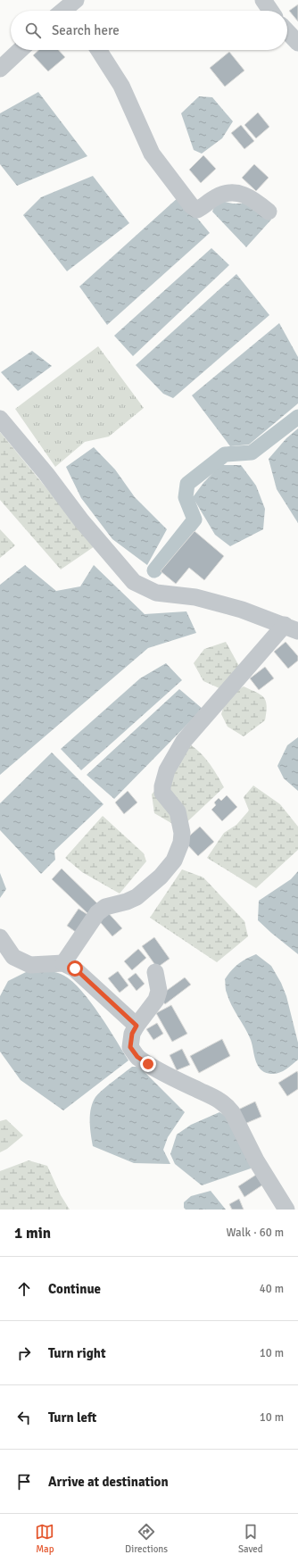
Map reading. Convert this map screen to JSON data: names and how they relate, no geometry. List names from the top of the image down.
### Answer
{
  "page": {
    "search": "Search here",
    "heading": ["1 min", "Walk · 60 m"],
    "list": [
      ["Continue", "40 m"],
      ["Turn right", "10 m"],
      ["Turn left", "10 m"],
      "Arrive at destination"
    ],
    "nav": ["Map", "Directions", "Saved"]
  }
}
